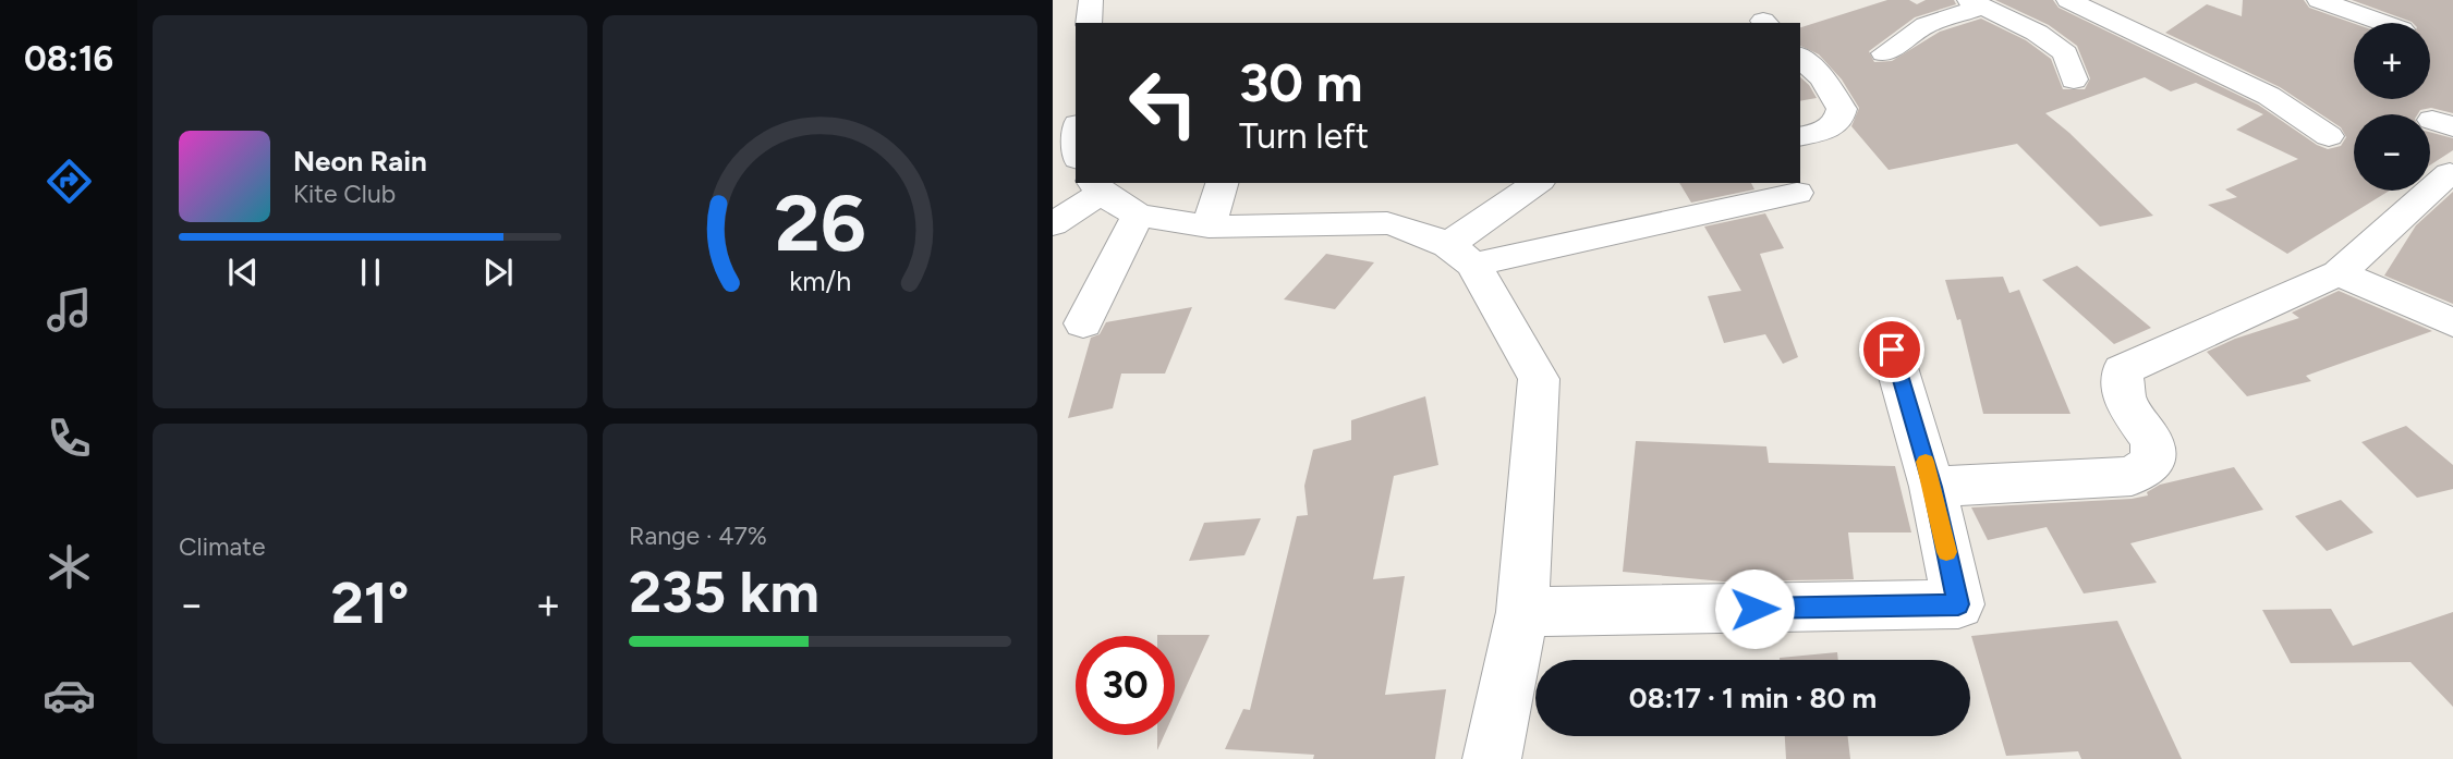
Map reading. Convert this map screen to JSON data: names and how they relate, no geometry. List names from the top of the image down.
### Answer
{
  "page": {
    "tabs": "08:16",
    "map_buttons": ["+", "−"],
    "turn": ["30 m", "Turn left"],
    "song": ["Neon Rain", "Kite Club"],
    "tile": [
      "Climate",
      ["Range · 47%", "235 km"]
    ],
    "heat": ["−", "21°", "+"],
    "limit": "30",
    "trip": "08:17 · 1 min · 80 m",
    "gauge": ["26", "km/h"]
  }
}
